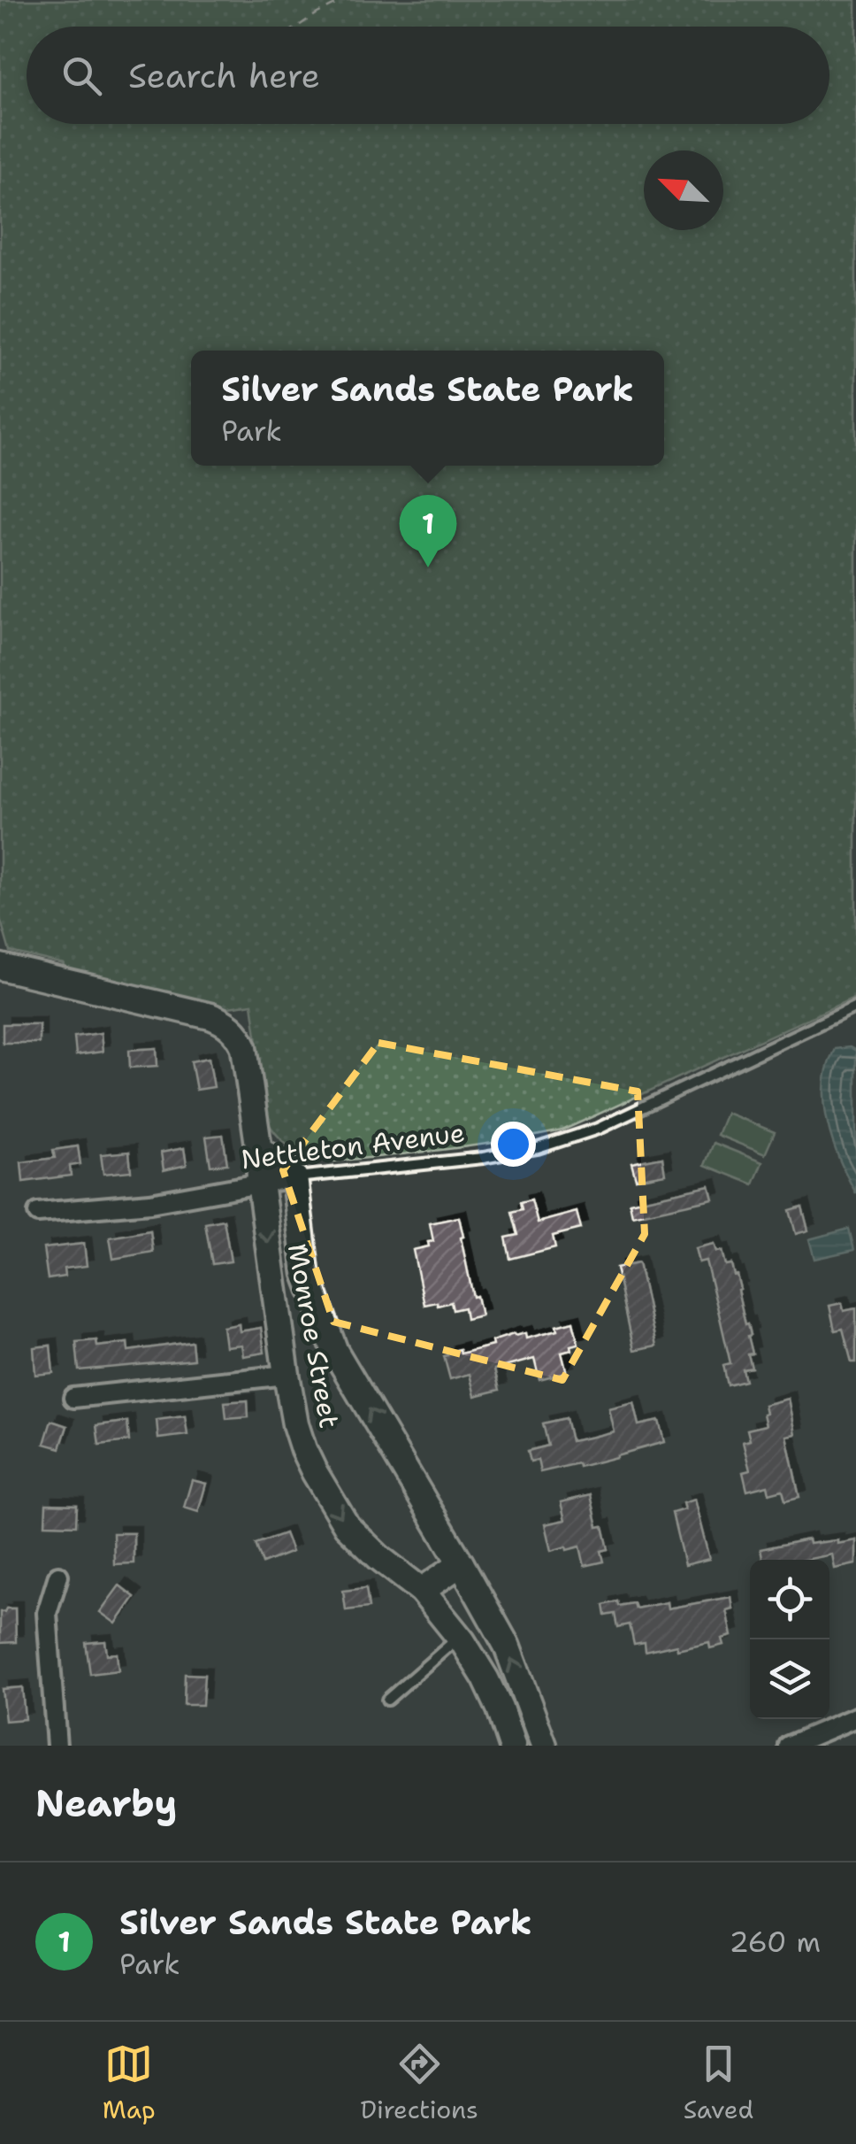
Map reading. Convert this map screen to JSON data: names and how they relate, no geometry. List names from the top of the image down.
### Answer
{
  "streets": {
    "street": ["Nettleton Avenue", "Monroe Street"]
  },
  "crossings": [
    ["Nettleton Avenue", "Monroe Street"]
  ],
  "north": "top left",
  "page": {
    "search": "Search here",
    "popup": ["Silver Sands State Park", "Park"],
    "pins": "1",
    "heading": "Nearby",
    "list": [
      {
        "mark": "1",
        "name": "Silver Sands State Park",
        "note": "Park",
        "value": "260 m"
      }
    ],
    "nav": ["Map", "Directions", "Saved"]
  }
}
